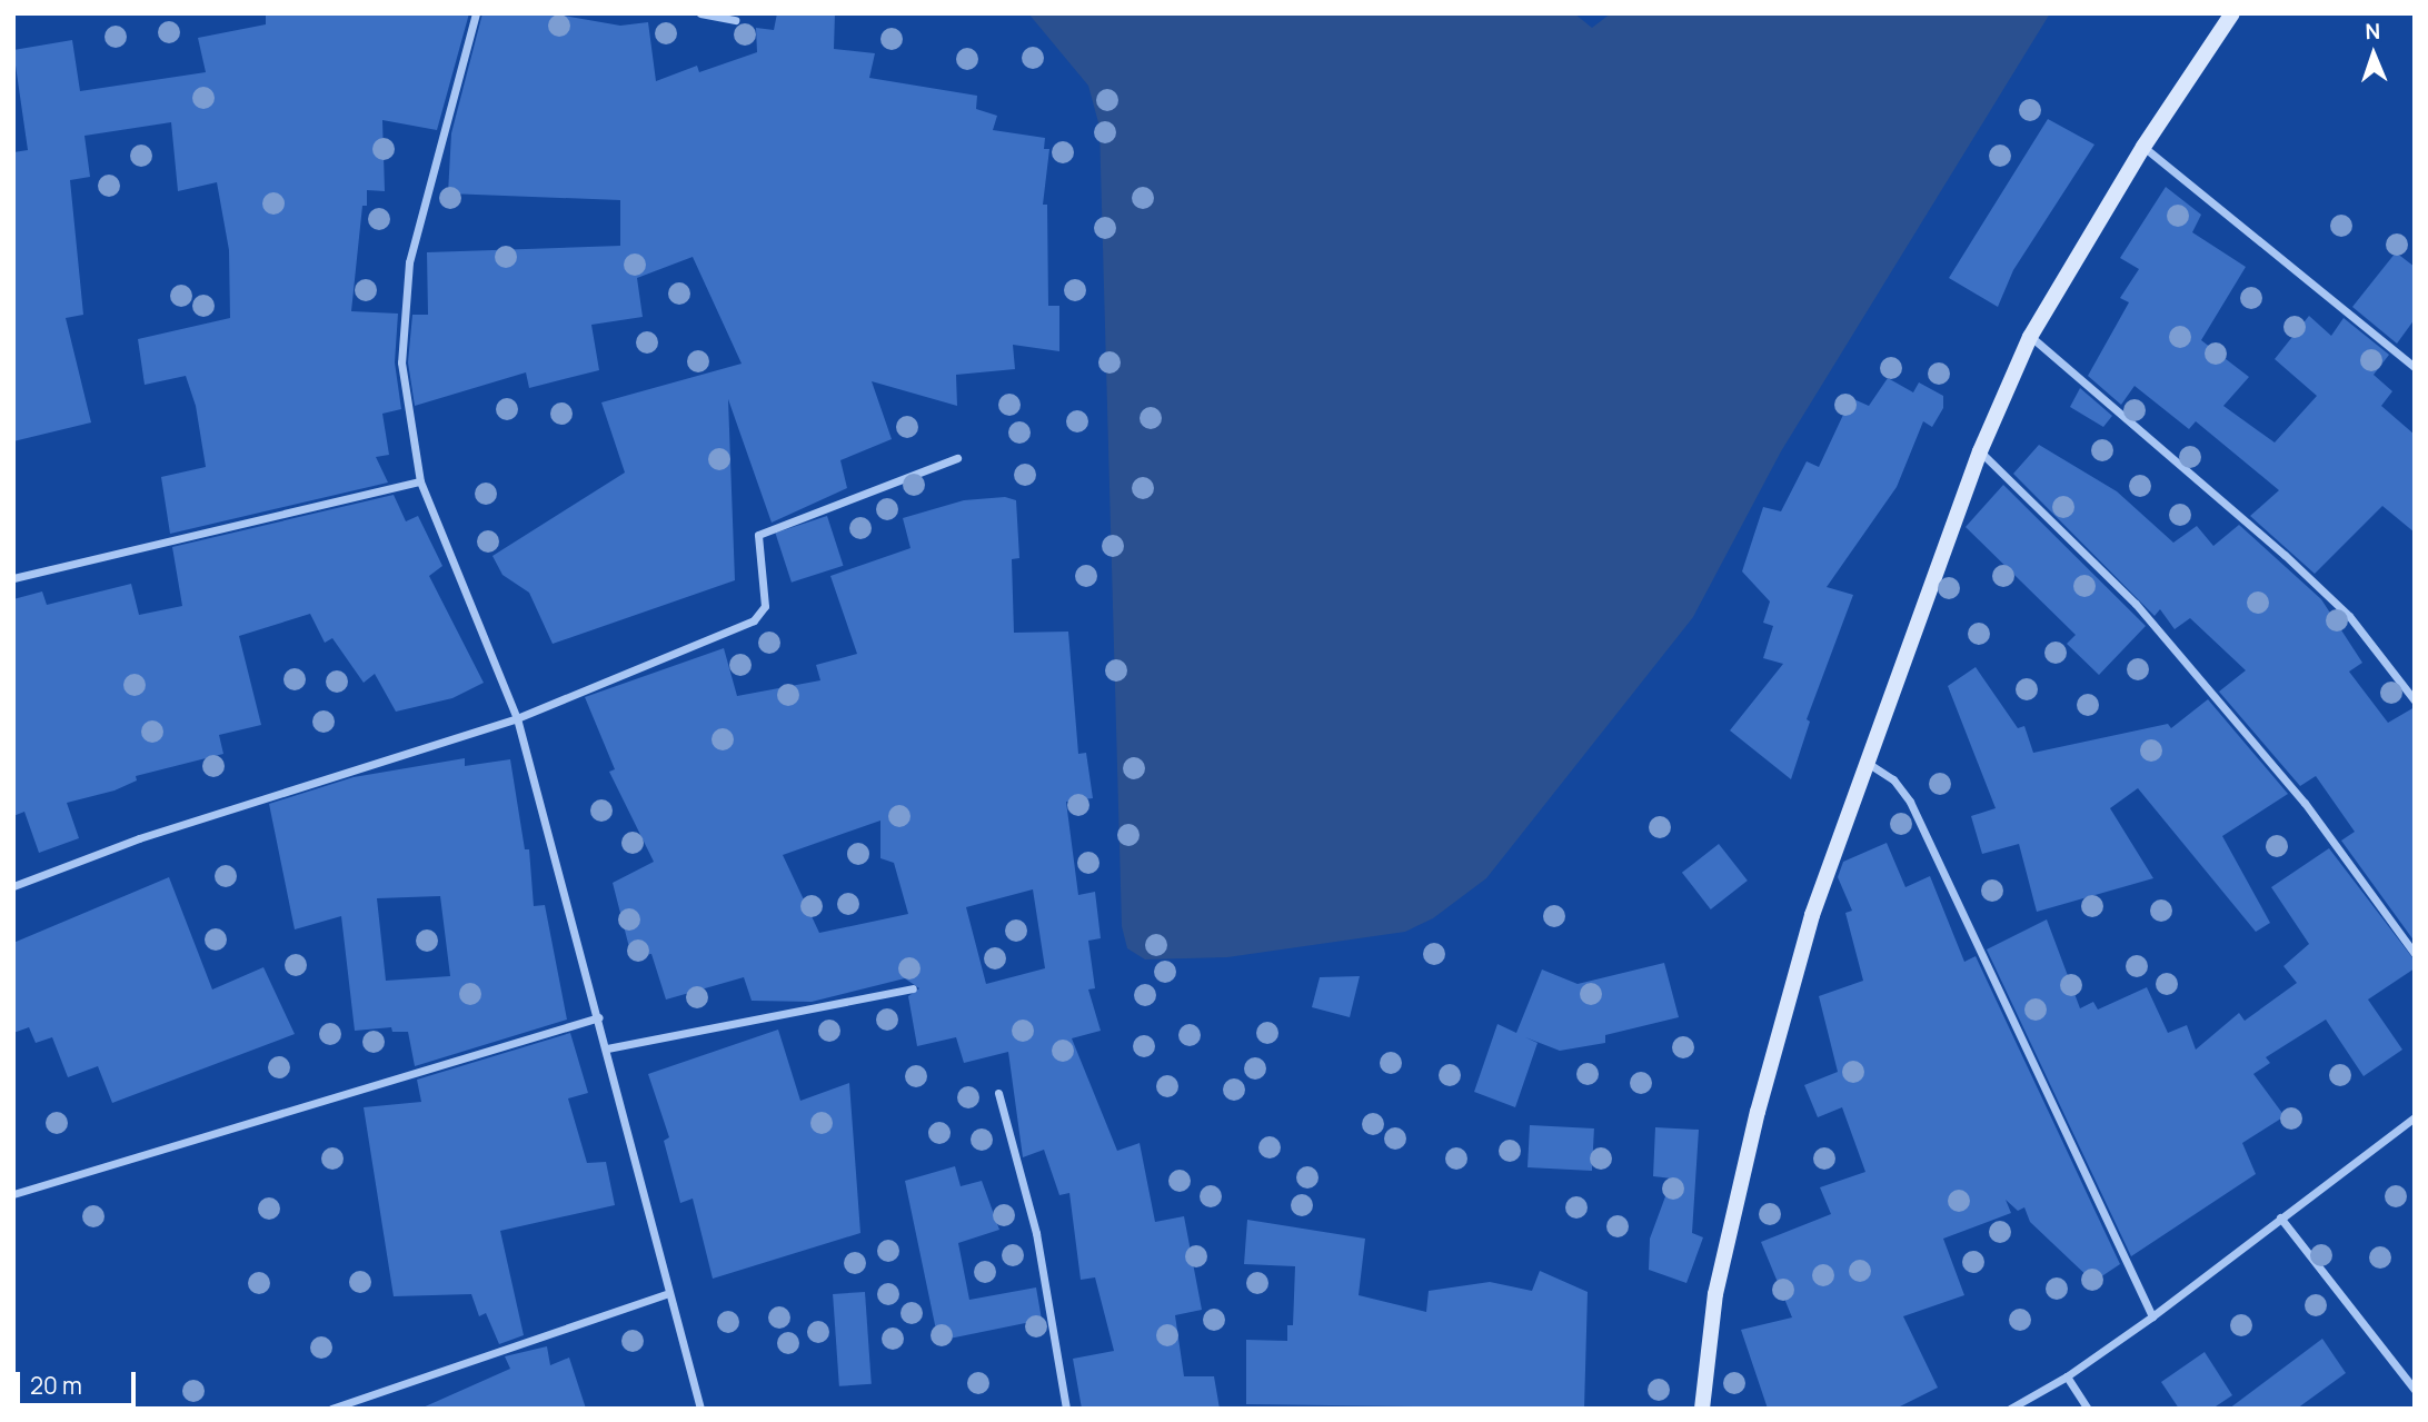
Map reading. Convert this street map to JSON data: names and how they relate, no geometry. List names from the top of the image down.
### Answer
{
  "scale_bar": "20 m",
  "north": "top"
}
